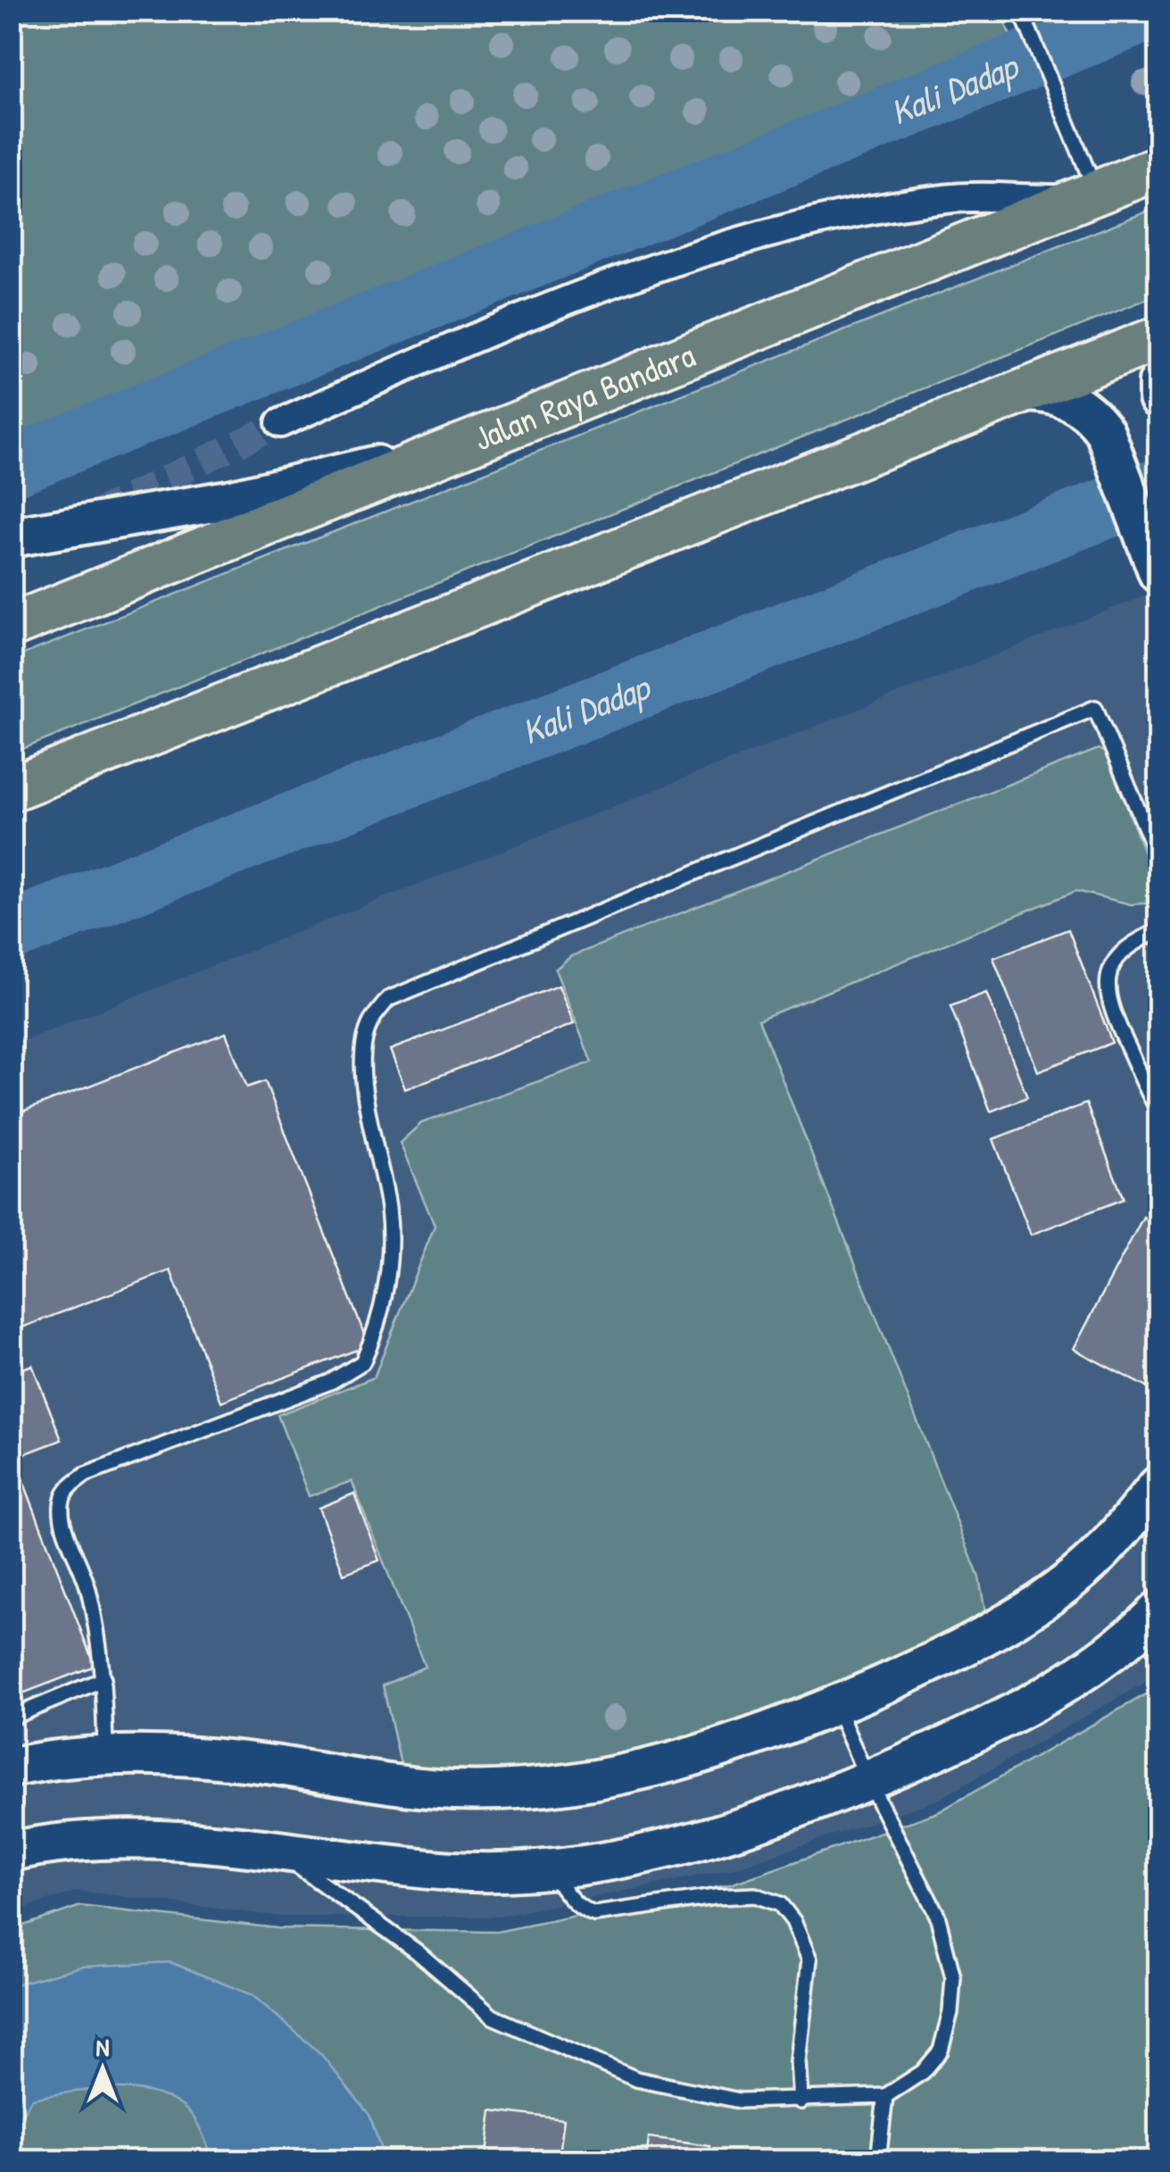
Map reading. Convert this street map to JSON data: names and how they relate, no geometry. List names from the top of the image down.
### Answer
{
  "streets": {
    "main road": ["Jalan Raya Bandara"]
  },
  "water": ["Kali Dadap"],
  "north": "top"
}
